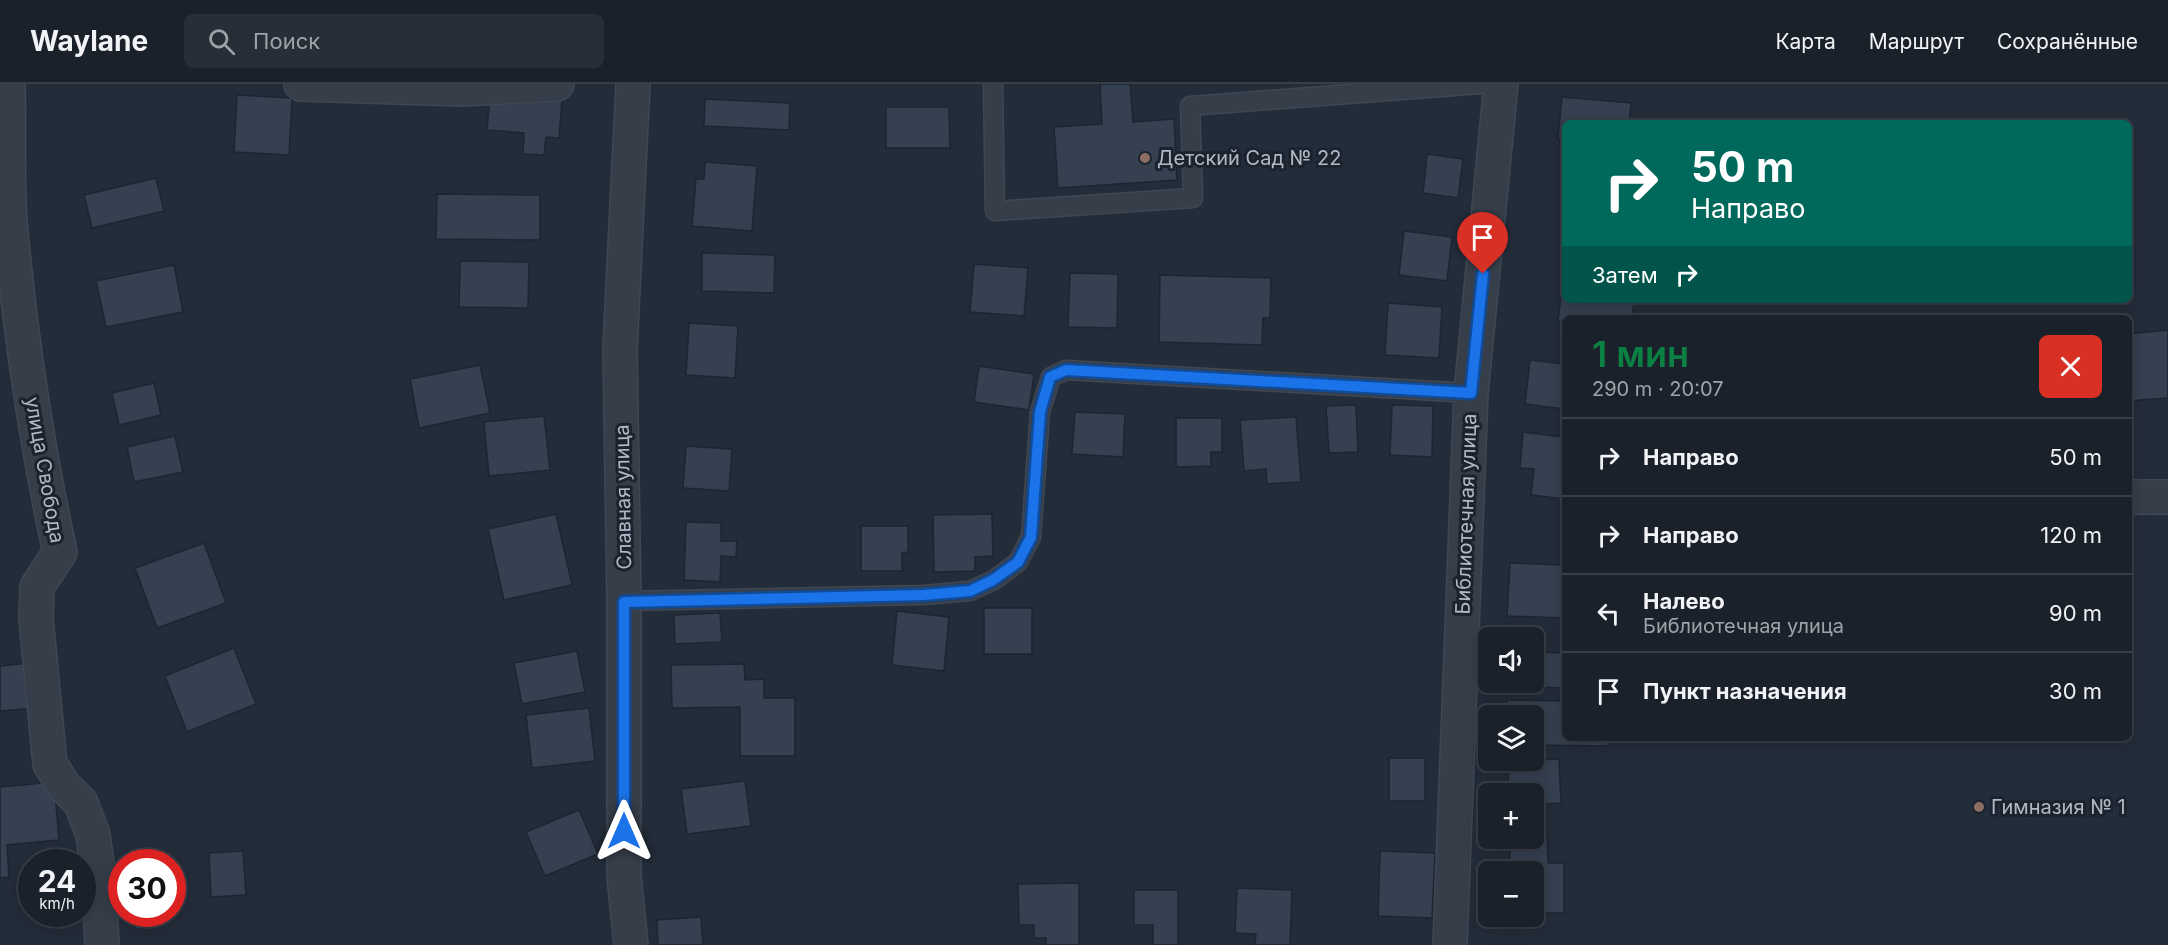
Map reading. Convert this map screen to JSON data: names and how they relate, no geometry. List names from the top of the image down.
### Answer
{
  "streets": {
    "street": ["улица Свобода", "Славная улица", "Библиотечная улица"]
  },
  "places": ["Детский Сад № 22", "Гимназия № 1"],
  "page": {
    "header": "Waylane",
    "search": "Поиск",
    "nav": ["Карта", "Маршрут", "Сохранённые"],
    "turn": ["50 m", "Направо"],
    "then": "Затем",
    "heading": ["1 мин", "290 m · 20:07"],
    "list": [
      {
        "name": "Направо",
        "value": "50 m"
      },
      {
        "name": "Направо",
        "value": "120 m"
      },
      {
        "name": "Налево",
        "note": "Библиотечная улица",
        "value": "90 m"
      },
      {
        "name": "Пункт назначения",
        "value": "30 m"
      }
    ],
    "map_buttons": ["+", "−"],
    "speed": "24 km/h",
    "limit": "30"
  }
}
